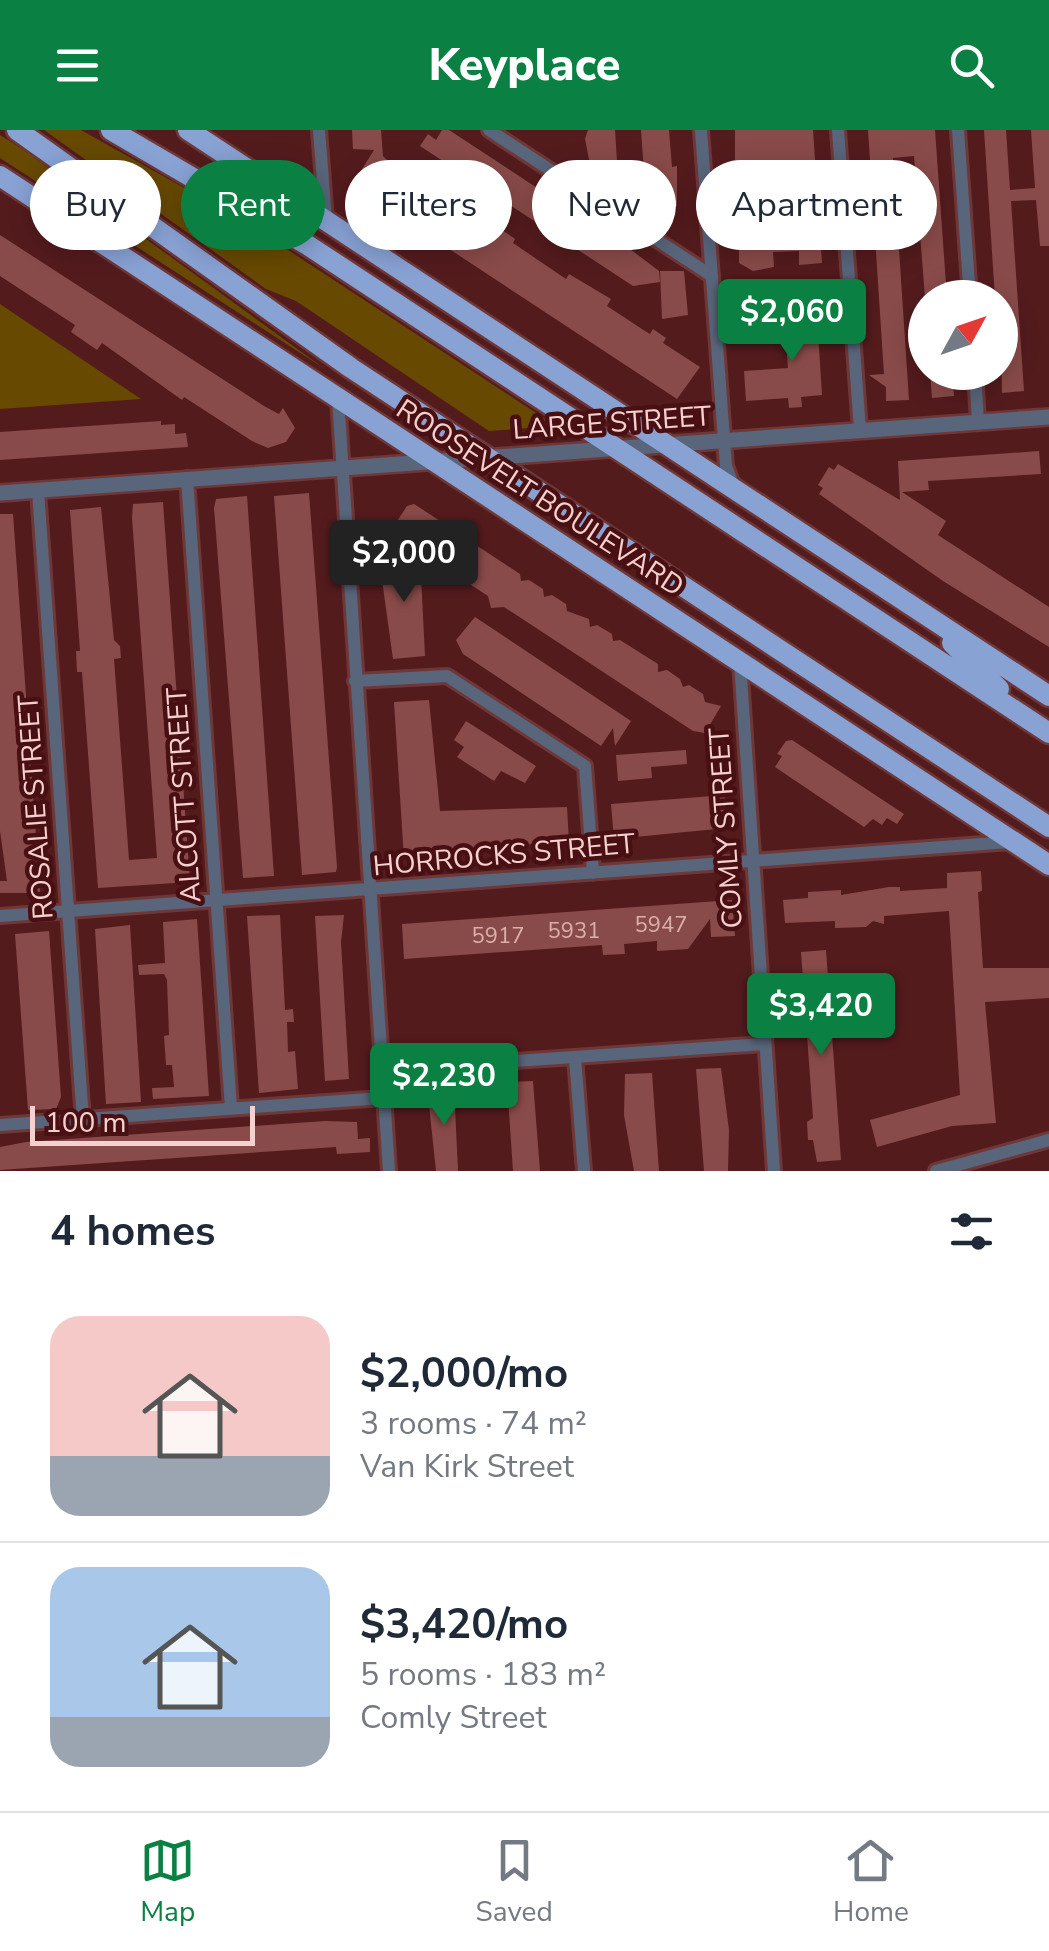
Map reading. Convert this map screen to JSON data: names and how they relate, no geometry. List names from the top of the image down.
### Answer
{
  "streets": {
    "highway": ["ROOSEVELT BOULEVARD"],
    "street": [
      "LARGE STREET",
      "ALCOTT STREET",
      "ROSALIE STREET",
      "COMLY STREET",
      "HORROCKS STREET"
    ]
  },
  "crossings": [
    ["LARGE STREET", "ROOSEVELT BOULEVARD"],
    ["LARGE STREET", "ALCOTT STREET"],
    ["LARGE STREET", "ROSALIE STREET"],
    ["ROOSEVELT BOULEVARD", "COMLY STREET"],
    ["ROOSEVELT BOULEVARD", "HORROCKS STREET"],
    ["ALCOTT STREET", "HORROCKS STREET"],
    ["ROSALIE STREET", "HORROCKS STREET"],
    ["COMLY STREET", "HORROCKS STREET"]
  ],
  "house_numbers": ["5947", "5931", "5917"],
  "scale_bar": "100 m",
  "north": "top right",
  "page": {
    "header": "Keyplace",
    "chip": [
      "Buy",
      "Rent",
      "Filters",
      "New",
      "Apartment"
    ],
    "price": [
      "$2,060",
      "$2,000",
      "$3,420",
      "$2,230"
    ],
    "scale": "100 m",
    "heading": "4 homes",
    "list": [
      {
        "name": "$2,000/mo",
        "note": "3 rooms · 74 m² · Van Kirk Street"
      },
      {
        "name": "$3,420/mo",
        "note": "5 rooms · 183 m² · Comly Street"
      }
    ],
    "tabs": ["Map", "Saved", "Home"]
  }
}
